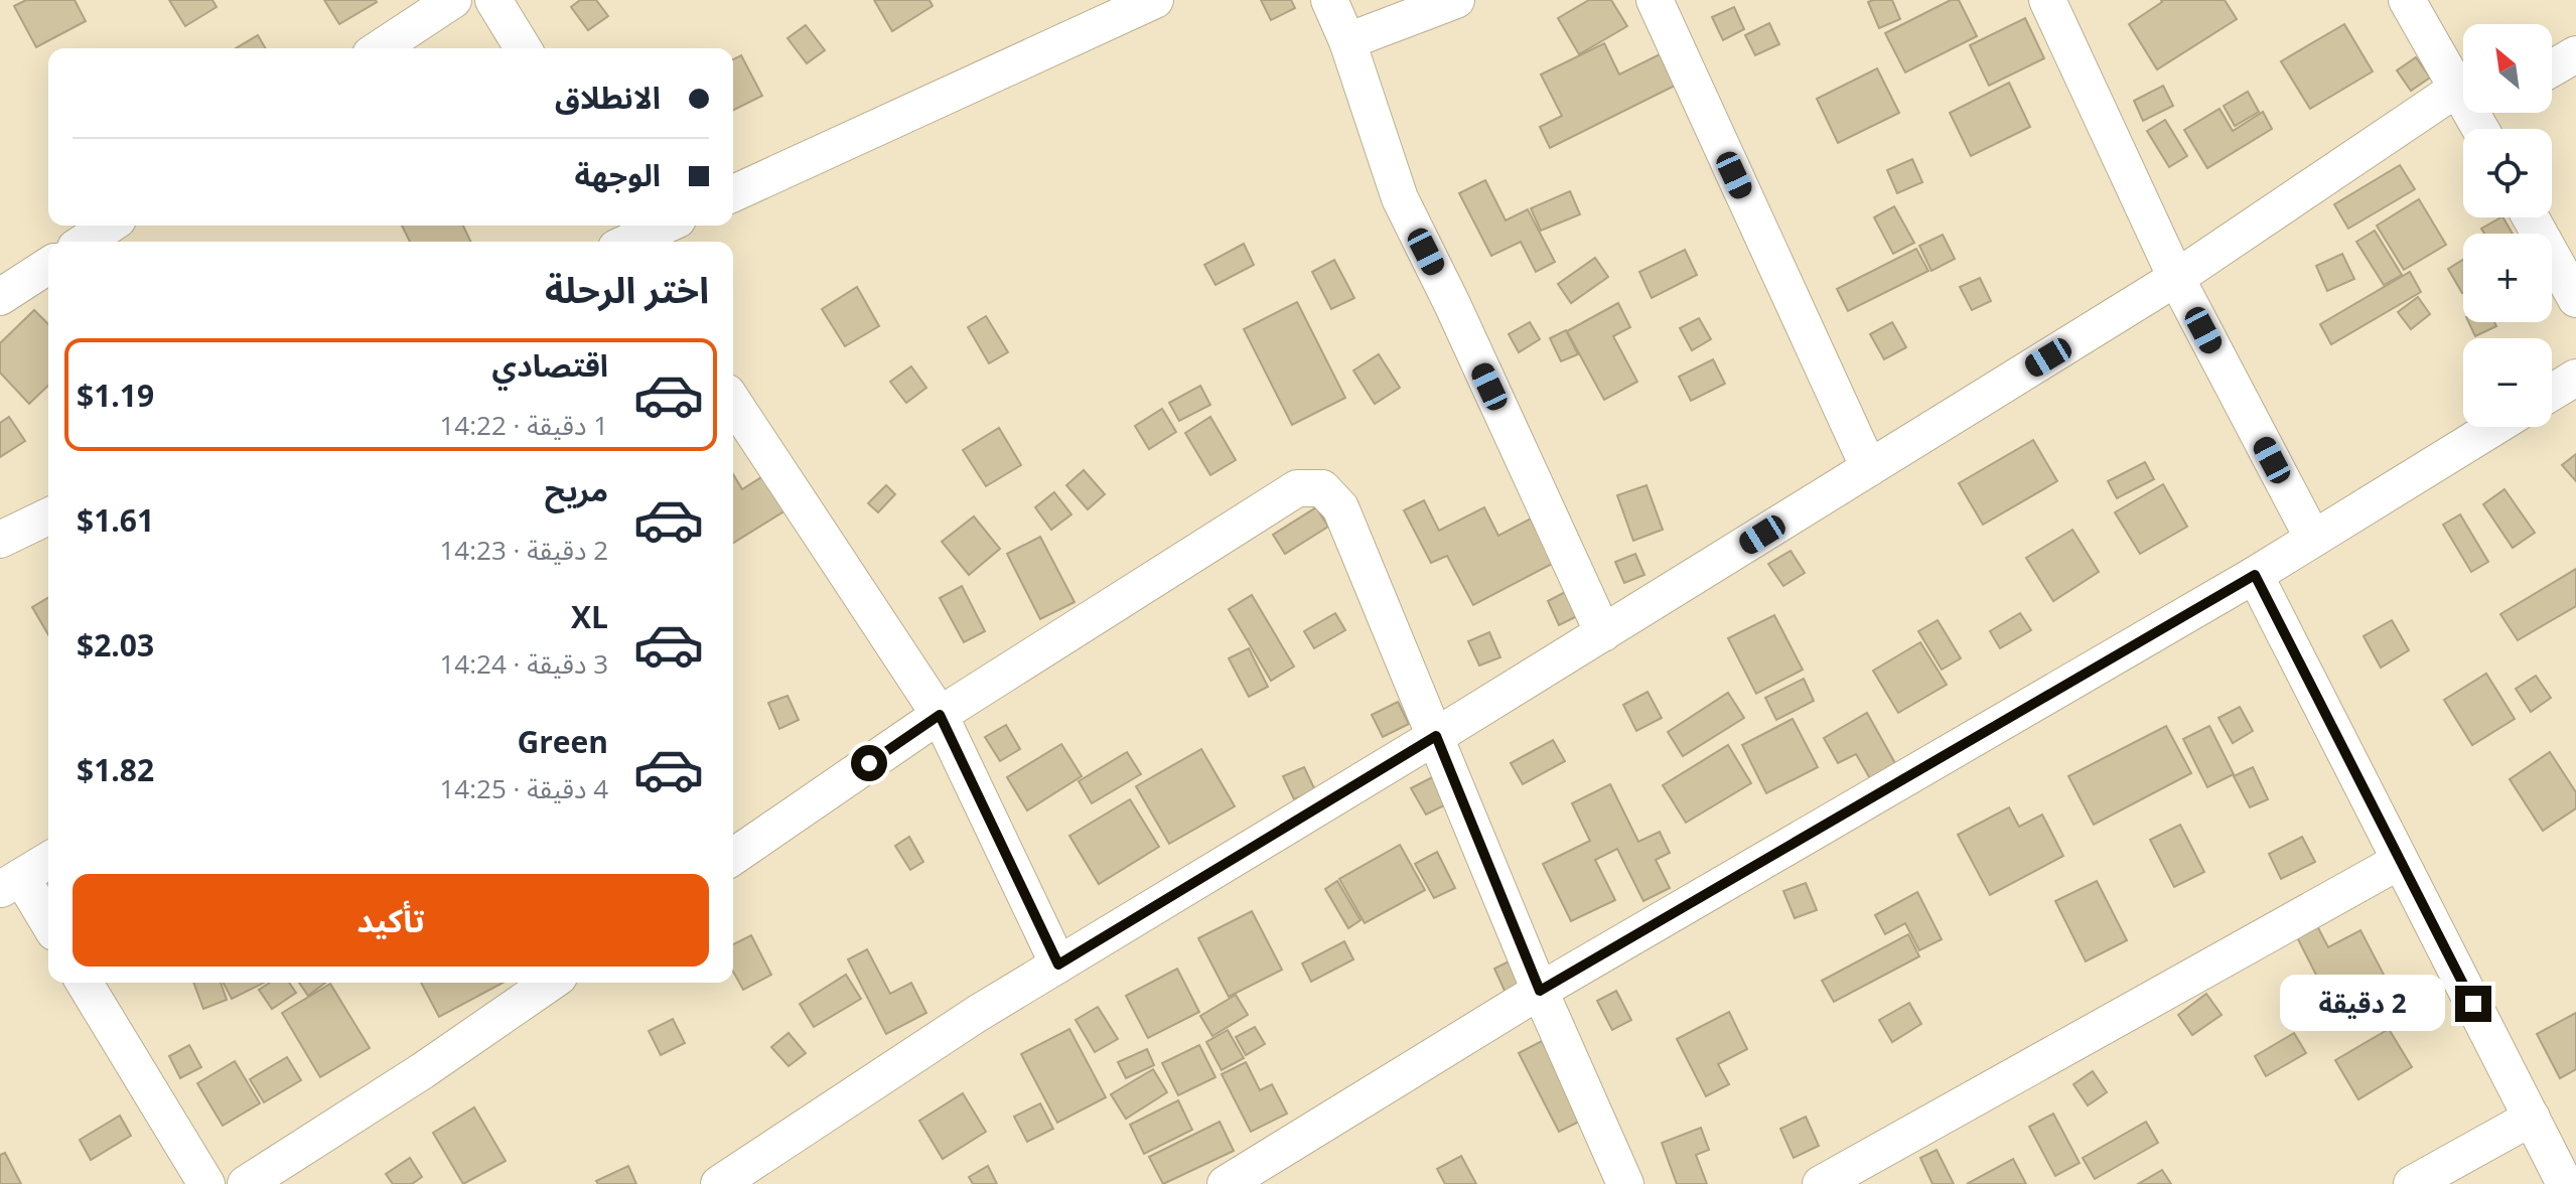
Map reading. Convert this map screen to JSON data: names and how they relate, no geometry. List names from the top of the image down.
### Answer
{
  "north": "top left",
  "page": {
    "map_buttons": ["+", "−"],
    "banner": ["الانطلاق", "الوجهة"],
    "heading": "اختر الرحلة",
    "list": [
      {
        "name": "اقتصادي",
        "note": "1 دقيقة · 14:22",
        "value": "$1.19"
      },
      {
        "name": "مريح",
        "note": "2 دقيقة · 14:23",
        "value": "$1.61"
      },
      {
        "name": "XL",
        "note": "3 دقيقة · 14:24",
        "value": "$2.03"
      },
      {
        "name": "Green",
        "note": "4 دقيقة · 14:25",
        "value": "$1.82"
      }
    ],
    "buttons": "تأكيد",
    "bubble": "2 دقيقة"
  }
}
